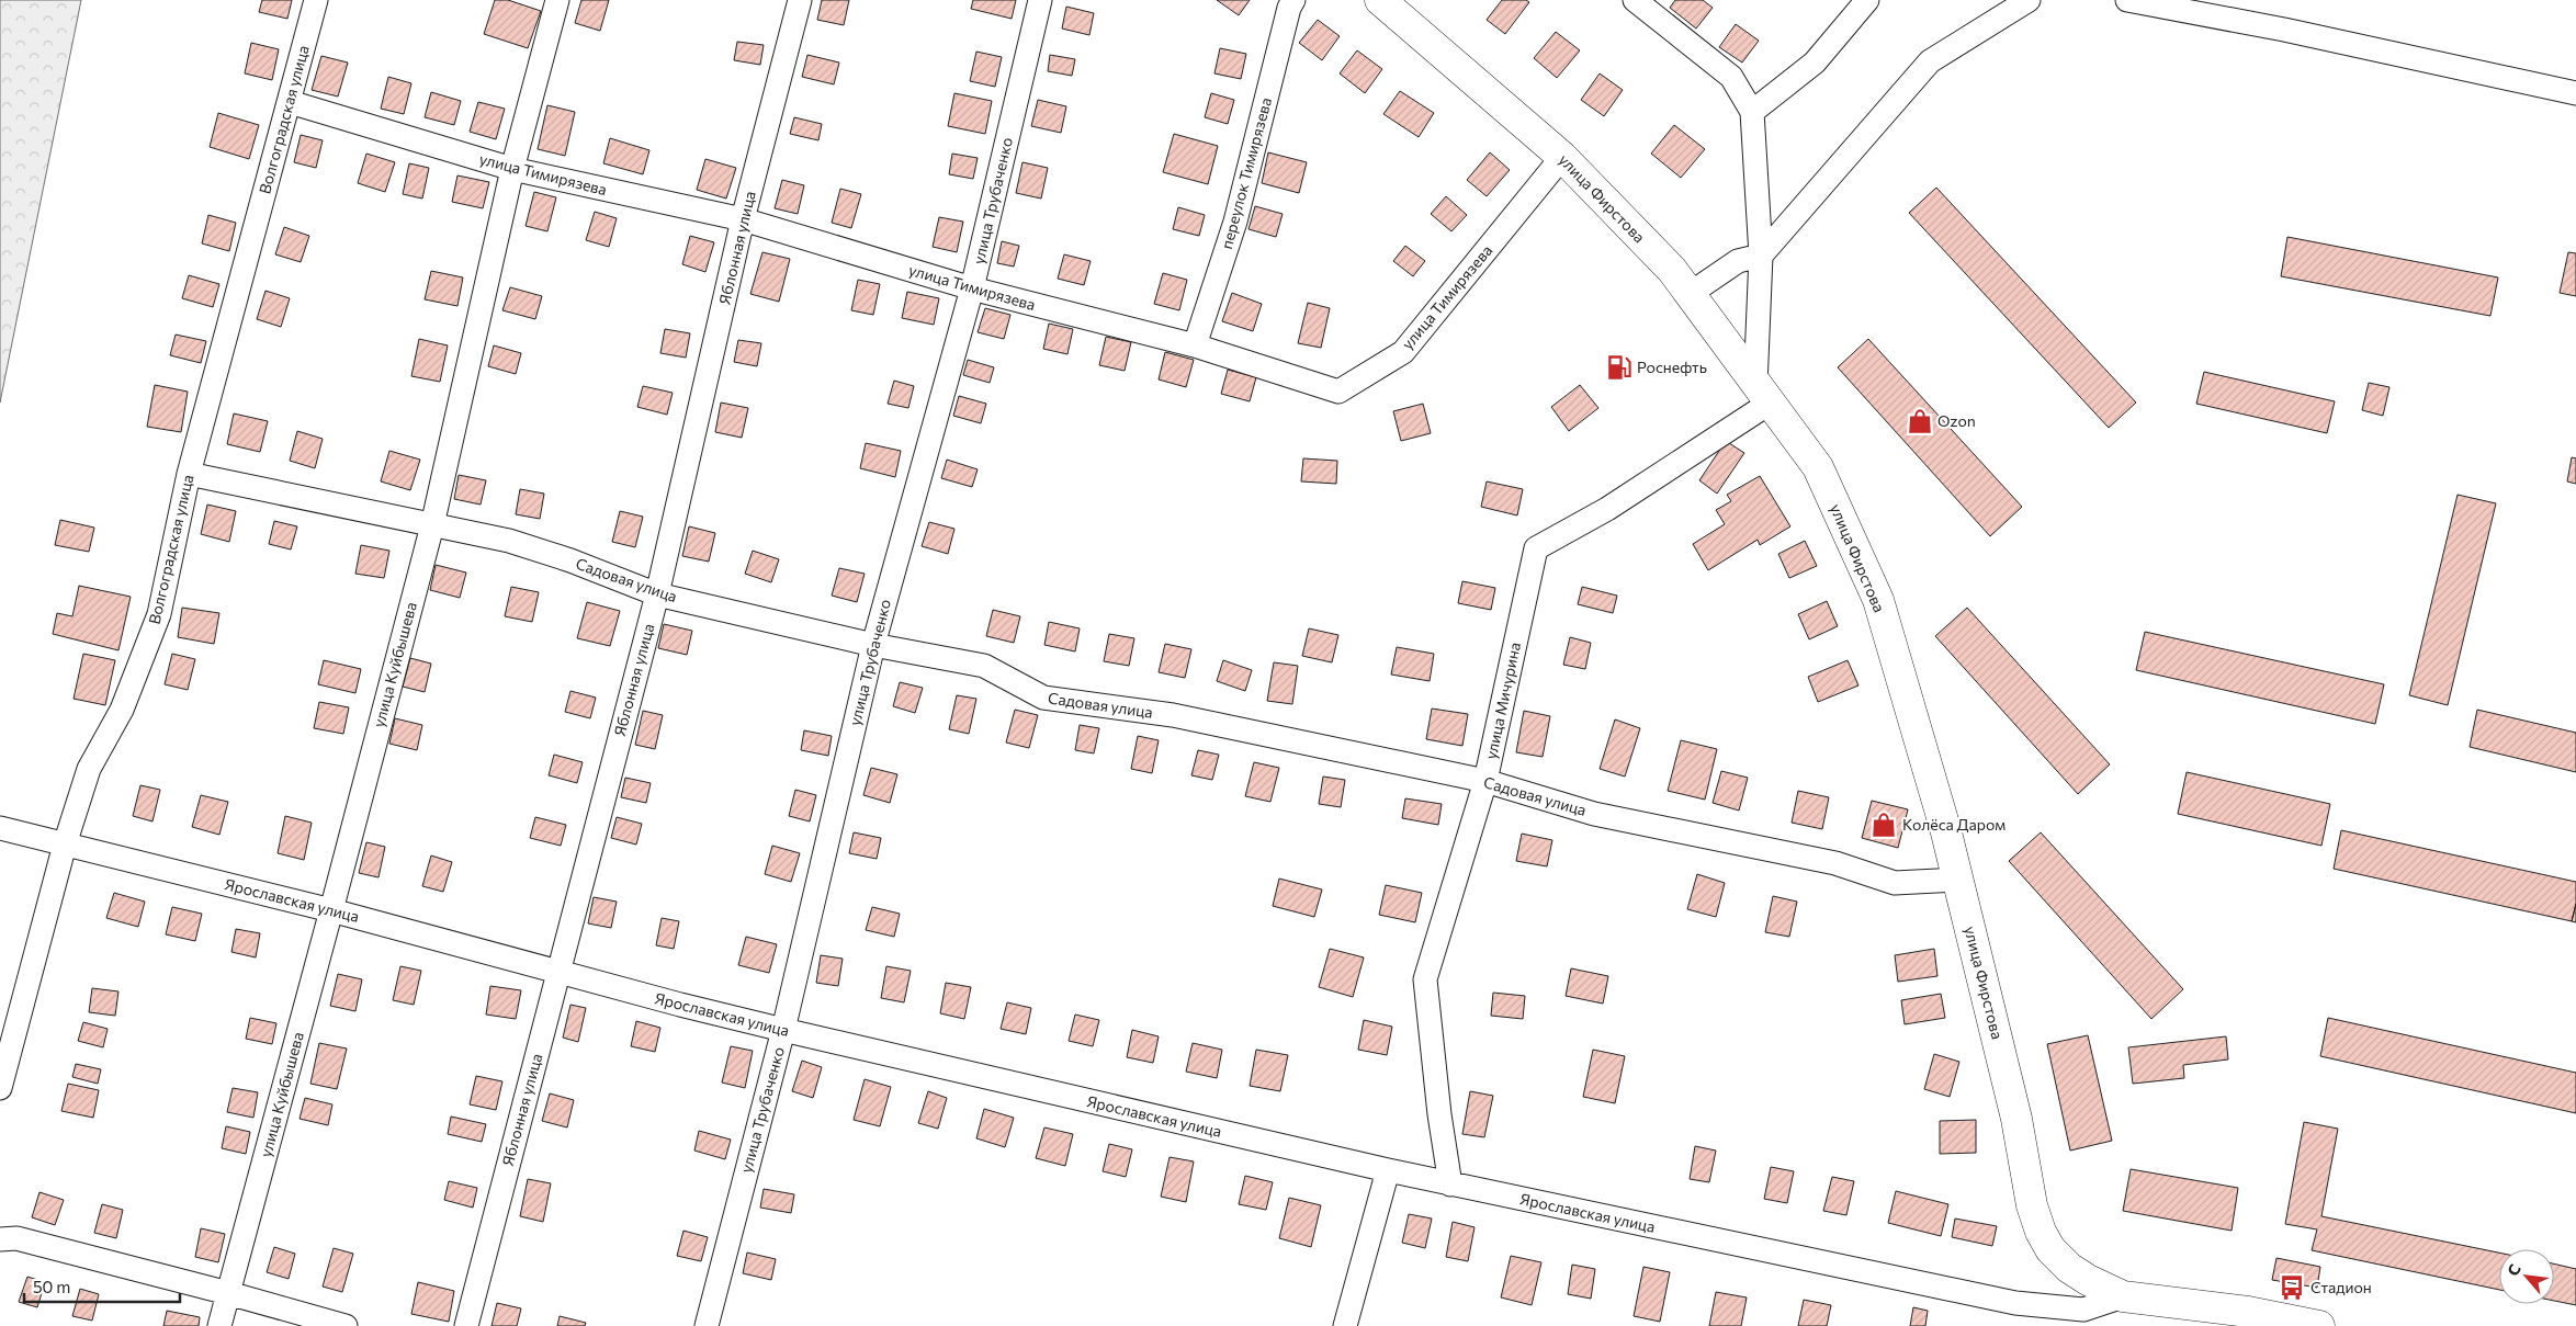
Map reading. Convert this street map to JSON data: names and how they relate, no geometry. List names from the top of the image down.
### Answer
{
  "streets": {
    "main road": ["улица Фирстова", "Ярославская улица"],
    "street": [
      "Волгоградская улица",
      "переулок Тимирязева",
      "улица Тимирязева",
      "улица Трубаченко",
      "Яблонная улица",
      "Садовая улица",
      "улица Куйбышева",
      "улица Мичурина"
    ]
  },
  "crossings": [
    ["Волгоградская улица", "улица Тимирязева"],
    ["Волгоградская улица", "Садовая улица"],
    ["Волгоградская улица", "Ярославская улица"],
    ["переулок Тимирязева", "улица Тимирязева"],
    ["улица Тимирязева", "улица Фирстова"],
    ["улица Тимирязева", "улица Трубаченко"],
    ["улица Тимирязева", "Яблонная улица"],
    ["улица Тимирязева", "улица Куйбышева"],
    ["улица Фирстова", "Садовая улица"],
    ["улица Фирстова", "улица Мичурина"],
    ["улица Фирстова", "Ярославская улица"],
    ["улица Трубаченко", "Садовая улица"],
    ["улица Трубаченко", "Ярославская улица"],
    ["Яблонная улица", "Садовая улица"],
    ["Яблонная улица", "Ярославская улица"],
    ["Садовая улица", "улица Куйбышева"],
    ["Садовая улица", "улица Мичурина"],
    ["улица Куйбышева", "Ярославская улица"],
    ["улица Мичурина", "Ярославская улица"]
  ],
  "places": {
    "fuel station": ["Роснефть"],
    "shop": ["Ozon", "Колёса Даром"],
    "bus stop": ["Стадион"]
  },
  "scale_bar": "50 m",
  "north": "top left"
}
